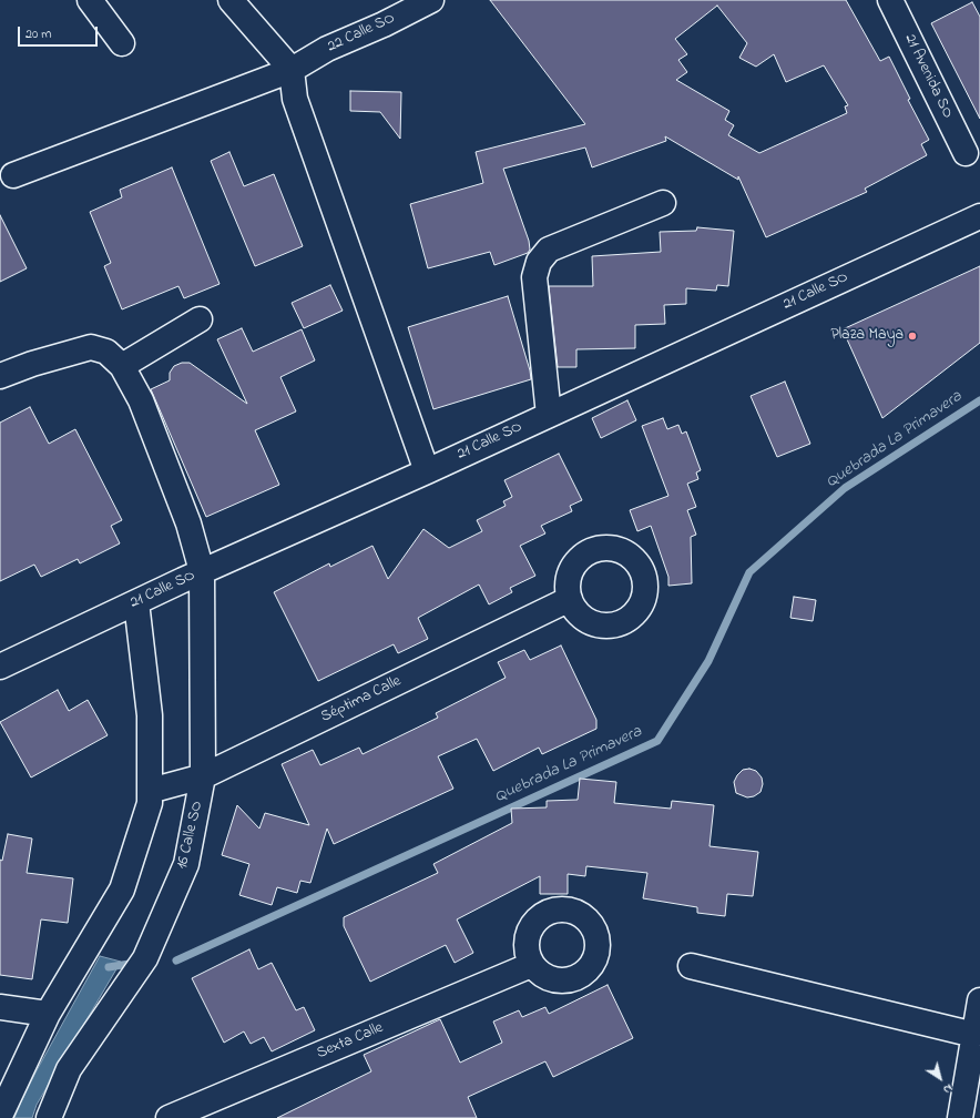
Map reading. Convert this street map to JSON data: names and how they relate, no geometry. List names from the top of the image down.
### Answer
{
  "streets": {
    "street": [
      "22 Calle SO",
      "21 Avenida SO",
      "21 Calle SO",
      "Séptima Calle",
      "16 Calle SO",
      "Sexta Calle"
    ]
  },
  "crossings": [
    ["21 Calle SO", "16 Calle SO"],
    ["Séptima Calle", "16 Calle SO"]
  ],
  "water": ["Quebrada La Primavera"],
  "places": ["Plaza Maya"],
  "scale_bar": "20 m",
  "north": "bottom right"
}
